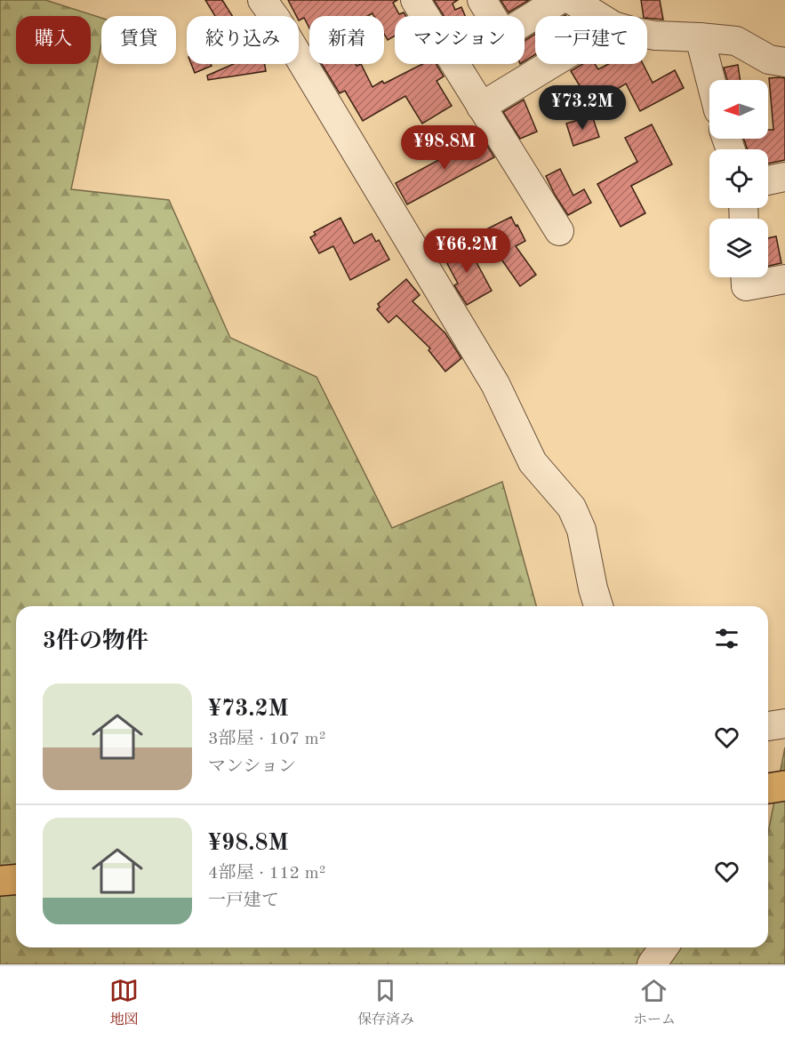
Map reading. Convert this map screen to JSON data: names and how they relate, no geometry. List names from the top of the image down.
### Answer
{
  "north": "left",
  "page": {
    "chip": [
      "購入",
      "賃貸",
      "絞り込み",
      "新着",
      "マンション",
      "一戸建て"
    ],
    "price": ["¥73.2M", "¥98.8M", "¥66.2M"],
    "heading": "3件の物件",
    "list": [
      {
        "name": "¥73.2M",
        "note": "3部屋 · 107 m² · マンション"
      },
      {
        "name": "¥98.8M",
        "note": "4部屋 · 112 m² · 一戸建て"
      }
    ],
    "tabs": ["地図", "保存済み", "ホーム"]
  }
}
